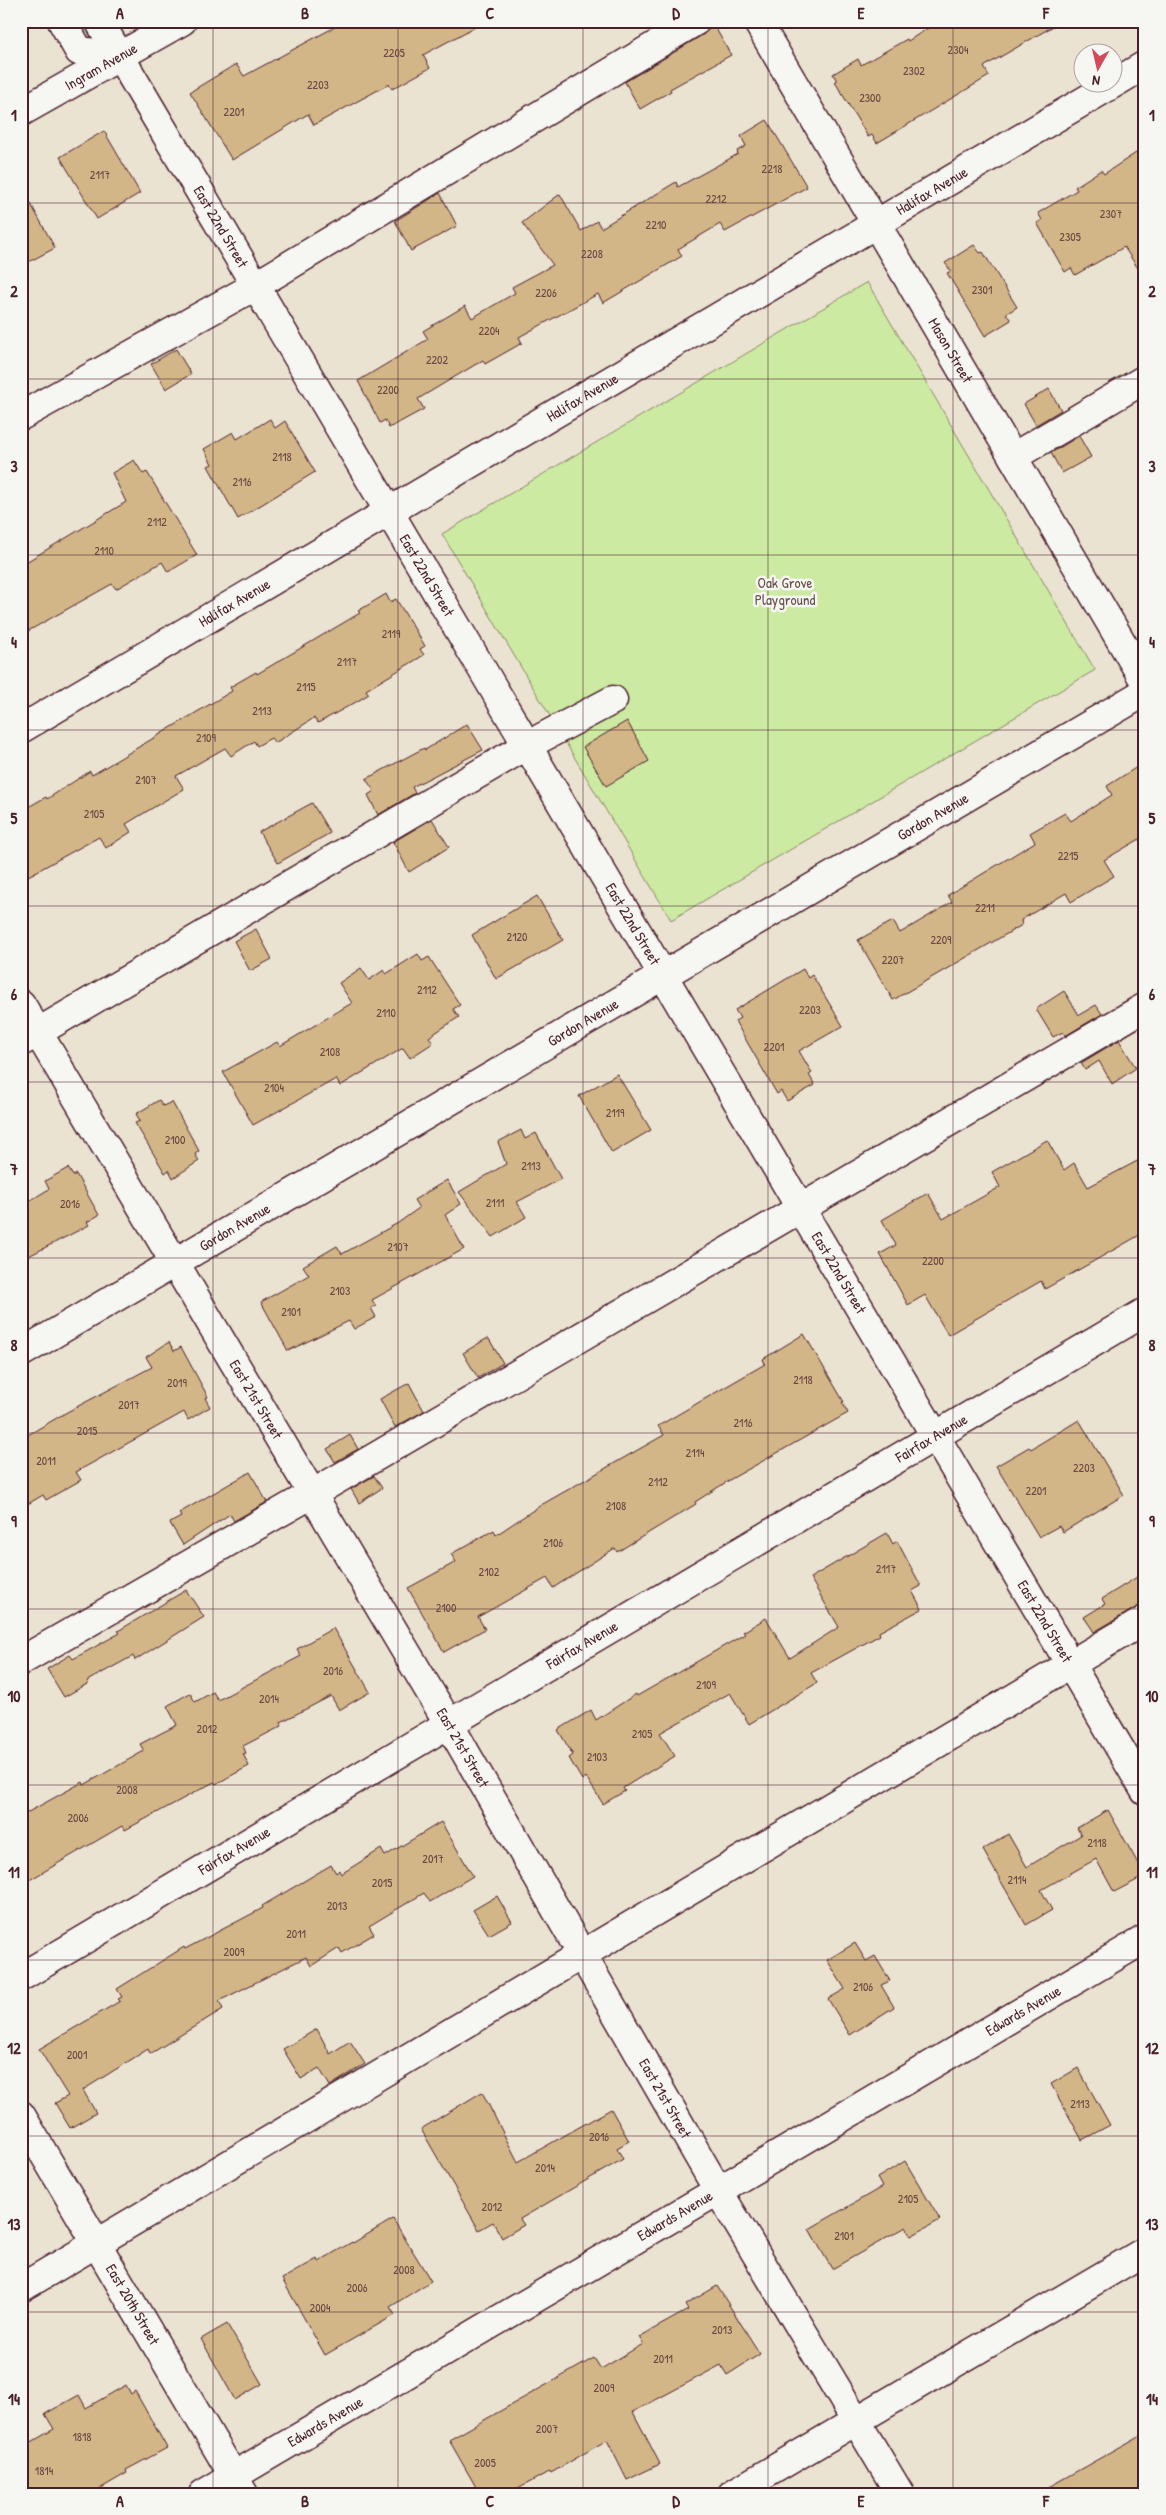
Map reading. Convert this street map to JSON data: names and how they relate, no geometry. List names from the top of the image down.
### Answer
{
  "streets": {
    "street": [
      "Ingram Avenue",
      "Halifax Avenue",
      "East 22nd Street",
      "Mason Street",
      "Gordon Avenue",
      "East 21st Street",
      "Fairfax Avenue",
      "Edwards Avenue",
      "East 20th Street"
    ]
  },
  "crossings": [
    ["Ingram Avenue", "East 22nd Street"],
    ["Halifax Avenue", "East 22nd Street"],
    ["Halifax Avenue", "Mason Street"],
    ["East 22nd Street", "Gordon Avenue"],
    ["East 22nd Street", "Fairfax Avenue"],
    ["Gordon Avenue", "East 21st Street"],
    ["East 21st Street", "Fairfax Avenue"],
    ["East 21st Street", "Edwards Avenue"],
    ["Edwards Avenue", "East 20th Street"]
  ],
  "parks": ["Oak Grove Playground"],
  "house_numbers": [
    "2304",
    "2205",
    "2302",
    "2203",
    "2300",
    "2201",
    "2218",
    "2117",
    "2212",
    "2307",
    "2210",
    "2305",
    "2208",
    "2301",
    "2206",
    "2204",
    "2202",
    "2200",
    "2118",
    "2116",
    "2112",
    "2110",
    "2119",
    "2117",
    "2115",
    "2113",
    "2109",
    "2107",
    "2105",
    "2215",
    "2211",
    "2120",
    "2209",
    "2207",
    "2112",
    "2203",
    "2110",
    "2201",
    "2108",
    "2104",
    "2119",
    "2100",
    "2113",
    "2111",
    "2016",
    "2107",
    "2200",
    "2103",
    "2101",
    "2118",
    "2019",
    "2017",
    "2116",
    "2015",
    "2114",
    "2011",
    "2203",
    "2112",
    "2201",
    "2108",
    "2106",
    "2117",
    "2102",
    "2100",
    "2016",
    "2109",
    "2014",
    "2012",
    "2105",
    "2103",
    "2008",
    "2006",
    "2118",
    "2017",
    "2114",
    "2015",
    "2013",
    "2011",
    "2009",
    "2106",
    "2001",
    "2113",
    "2016",
    "2014",
    "2105",
    "2012",
    "2101",
    "2008",
    "2006",
    "2004",
    "2013",
    "2011",
    "2009",
    "2007",
    "1818",
    "2005",
    "1814"
  ],
  "north": "bottom",
  "grid": {
    "columns": [
      "A",
      "B",
      "C",
      "D",
      "E",
      "F"
    ],
    "rows": [
      "1",
      "2",
      "3",
      "4",
      "5",
      "6",
      "7",
      "8",
      "9",
      "10",
      "11",
      "12",
      "13",
      "14"
    ]
  }
}
